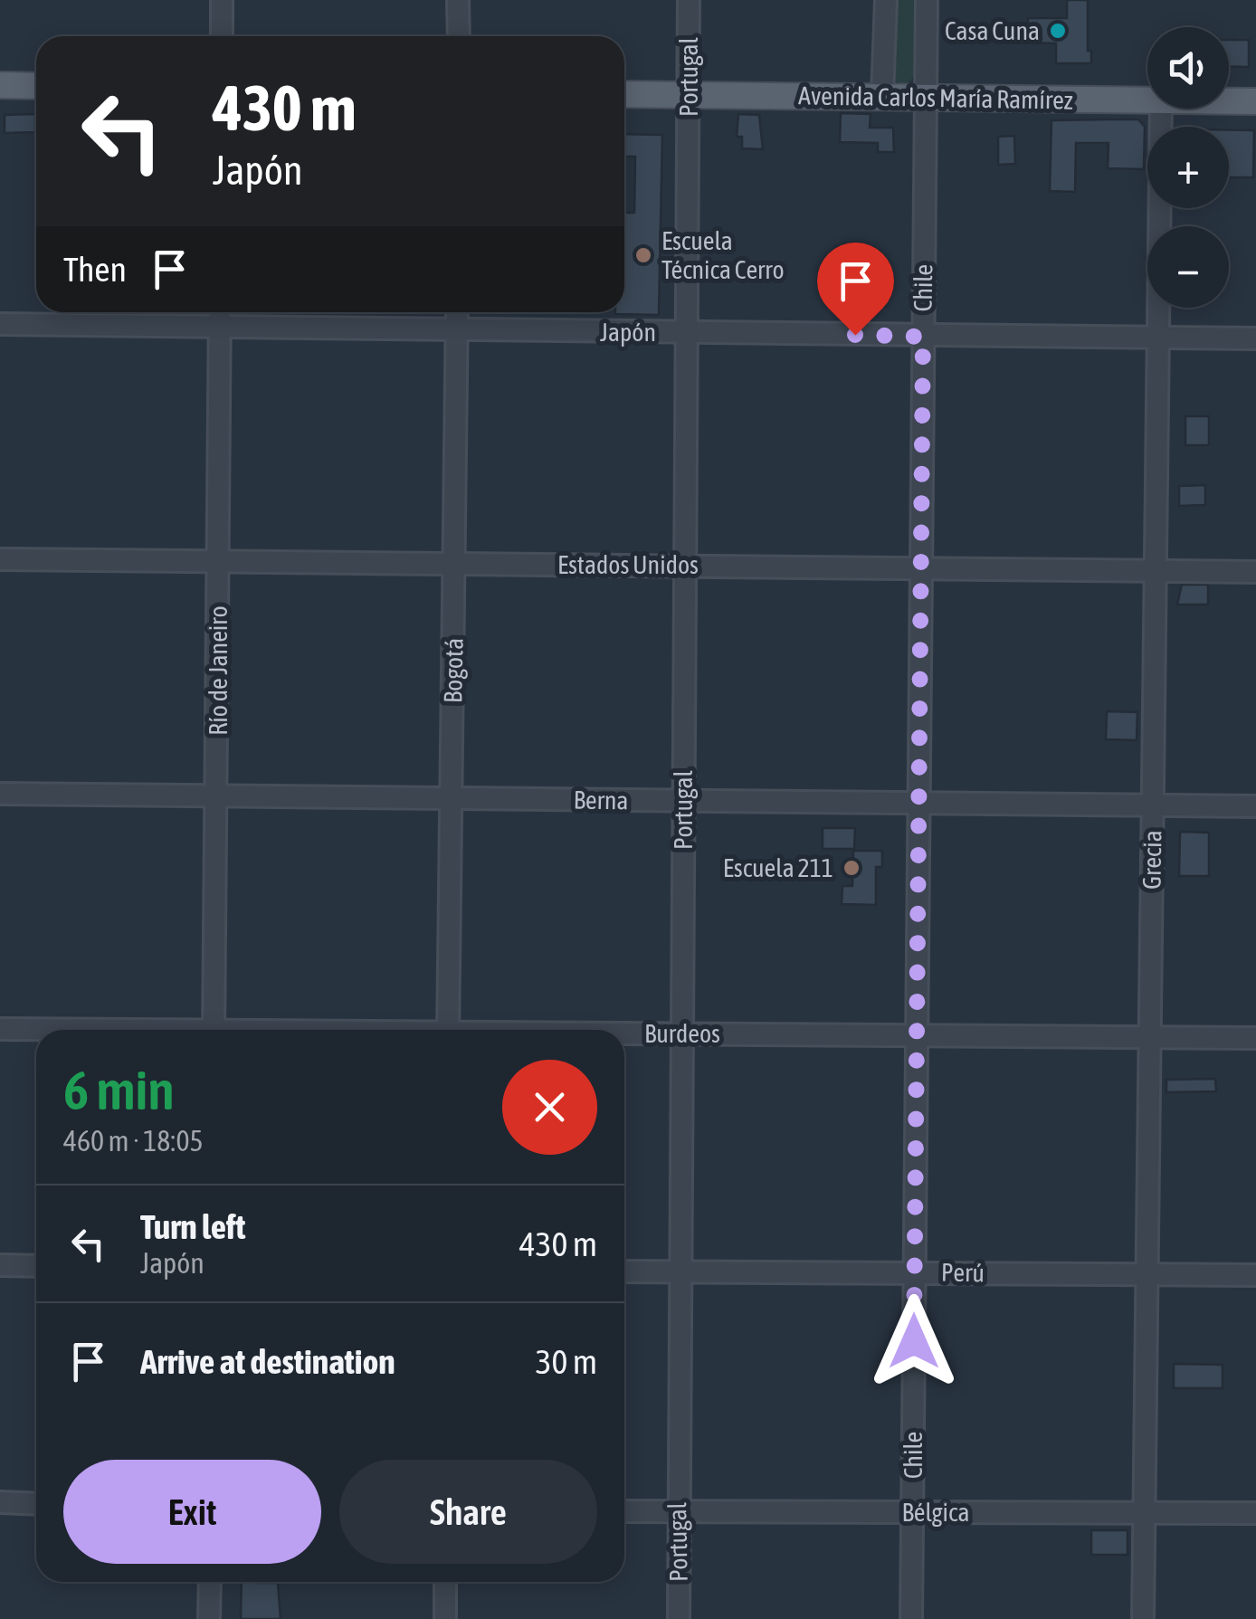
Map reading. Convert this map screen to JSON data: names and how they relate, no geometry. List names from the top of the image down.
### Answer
{
  "streets": {
    "main road": ["Avenida Carlos María Ramírez"],
    "street": [
      "Portugal",
      "Chile",
      "Japón",
      "Estados Unidos",
      "Río de Janeiro",
      "Bogotá",
      "Berna",
      "Grecia",
      "Burdeos",
      "Perú",
      "Bélgica"
    ]
  },
  "crossings": [
    ["Portugal", "Avenida Carlos María Ramírez"],
    ["Portugal", "Japón"],
    ["Portugal", "Estados Unidos"],
    ["Portugal", "Berna"],
    ["Portugal", "Burdeos"],
    ["Portugal", "Perú"],
    ["Portugal", "Bélgica"],
    ["Avenida Carlos María Ramírez", "Chile"],
    ["Chile", "Japón"],
    ["Chile", "Estados Unidos"],
    ["Chile", "Berna"],
    ["Chile", "Burdeos"],
    ["Chile", "Perú"],
    ["Chile", "Bélgica"],
    ["Japón", "Río de Janeiro"],
    ["Japón", "Bogotá"],
    ["Japón", "Grecia"],
    ["Estados Unidos", "Río de Janeiro"],
    ["Estados Unidos", "Bogotá"],
    ["Estados Unidos", "Grecia"],
    ["Río de Janeiro", "Berna"],
    ["Bogotá", "Berna"],
    ["Berna", "Grecia"],
    ["Grecia", "Burdeos"],
    ["Grecia", "Perú"],
    ["Grecia", "Bélgica"]
  ],
  "places": ["Casa Cuna", "Escuela Técnica Cerro", "Escuela 211"],
  "page": {
    "map_buttons": ["+", "−"],
    "turn": ["430 m", "Japón"],
    "then": "Then",
    "heading": ["6 min", "460 m · 18:05"],
    "list": [
      {
        "name": "Turn left",
        "note": "Japón",
        "value": "430 m"
      },
      {
        "name": "Arrive at destination",
        "value": "30 m"
      }
    ],
    "buttons": ["Exit", "Share"]
  }
}
